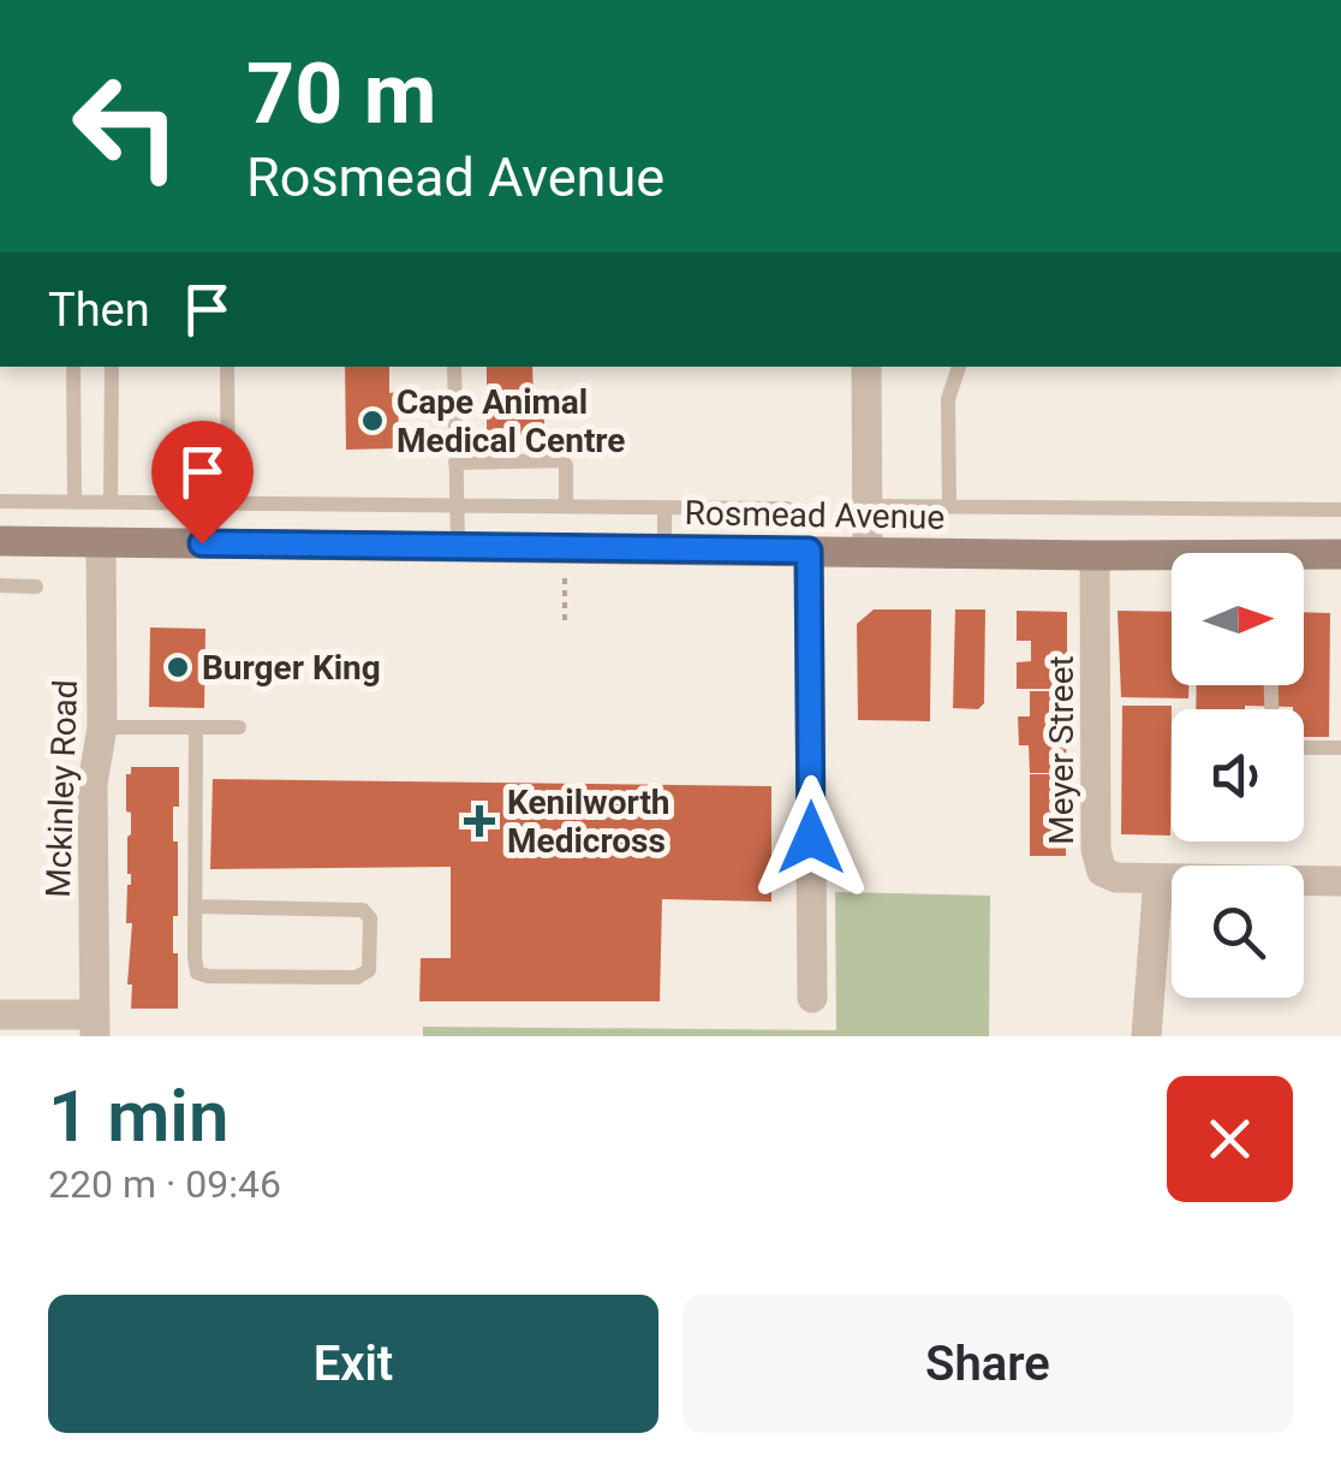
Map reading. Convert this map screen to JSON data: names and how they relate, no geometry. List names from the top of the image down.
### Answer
{
  "streets": {
    "main road": ["Rosmead Avenue"],
    "street": ["Meyer Street", "Mckinley Road"]
  },
  "crossings": [
    ["Rosmead Avenue", "Meyer Street"],
    ["Rosmead Avenue", "Mckinley Road"]
  ],
  "places": {
    "other": ["Cape Animal Medical Centre", "Burger King"],
    "health": ["Kenilworth Medicross"]
  },
  "north": "right",
  "page": {
    "turn": ["70 m", "Rosmead Avenue"],
    "then": "Then",
    "heading": ["1 min", "220 m · 09:46"],
    "buttons": ["Exit", "Share"]
  }
}
